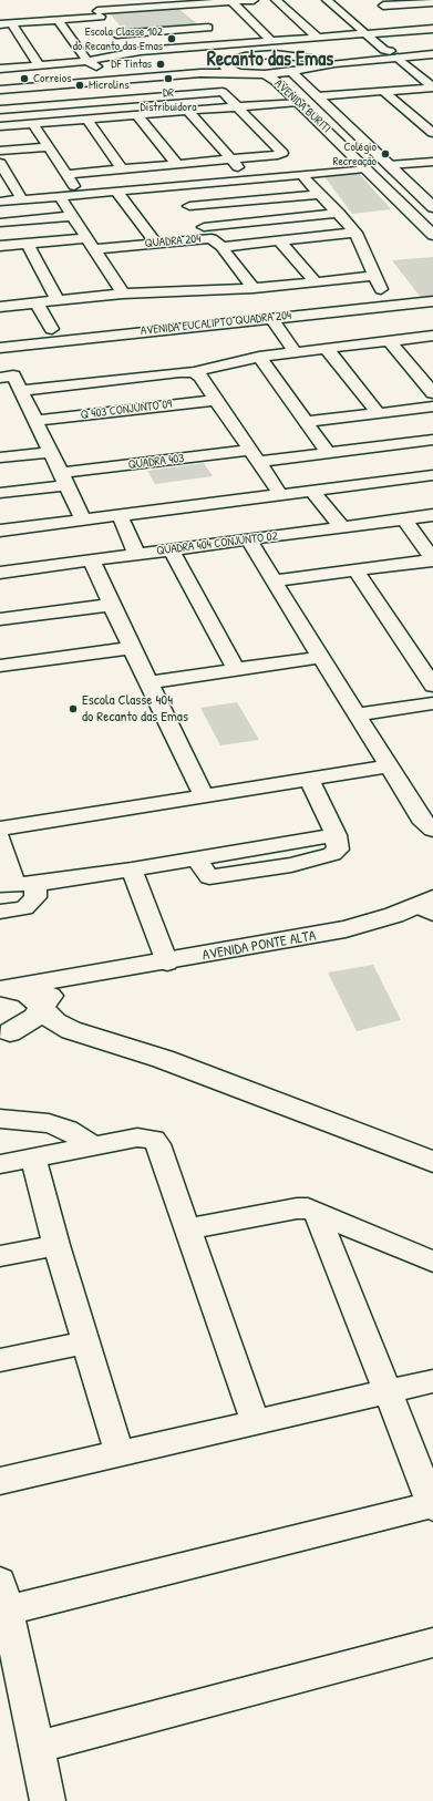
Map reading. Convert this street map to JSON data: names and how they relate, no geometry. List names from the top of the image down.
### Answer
{
  "streets": {
    "main road": ["AVENIDA BURITI", "AVENIDA PONTE ALTA"],
    "street": [
      "QUADRA 204",
      "AVENIDA EUCALIPTO QUADRA 204",
      "Q 403 CONJUNTO 09",
      "QUADRA 403",
      "QUADRA 404 CONJUNTO 02"
    ]
  },
  "districts": ["Recanto das Emas"],
  "places": [
    "Escola Classe 102 do Recanto das Emas",
    "DF Tintas",
    "Correios",
    "DR Distribuidora",
    "Microlins",
    "Colégio Recreação",
    "Escola Classe 404 do Recanto das Emas"
  ]
}
